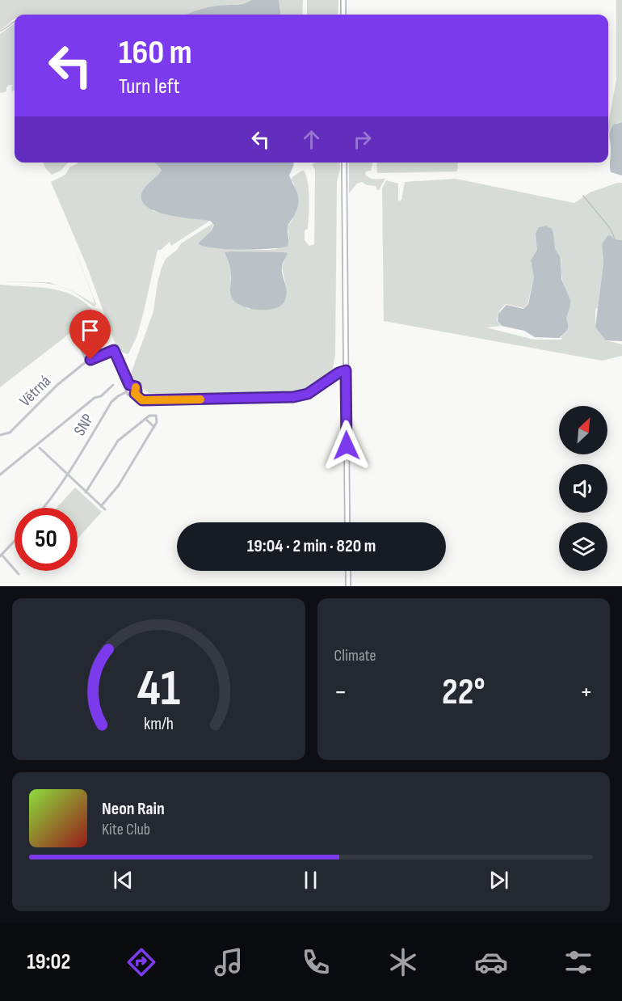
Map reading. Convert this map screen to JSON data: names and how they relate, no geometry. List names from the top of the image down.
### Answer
{
  "streets": {
    "street": ["Větrná", "SNP"]
  },
  "crossings": [
    ["Větrná", "SNP"]
  ],
  "north": "top right",
  "page": {
    "turn": ["160 m", "Turn left"],
    "limit": "50",
    "trip": "19:04 · 2 min · 820 m",
    "tile": "Climate",
    "heat": ["−", "22°", "+"],
    "song": ["Neon Rain", "Kite Club"],
    "tabs": "19:02",
    "gauge": ["41", "km/h"]
  }
}
